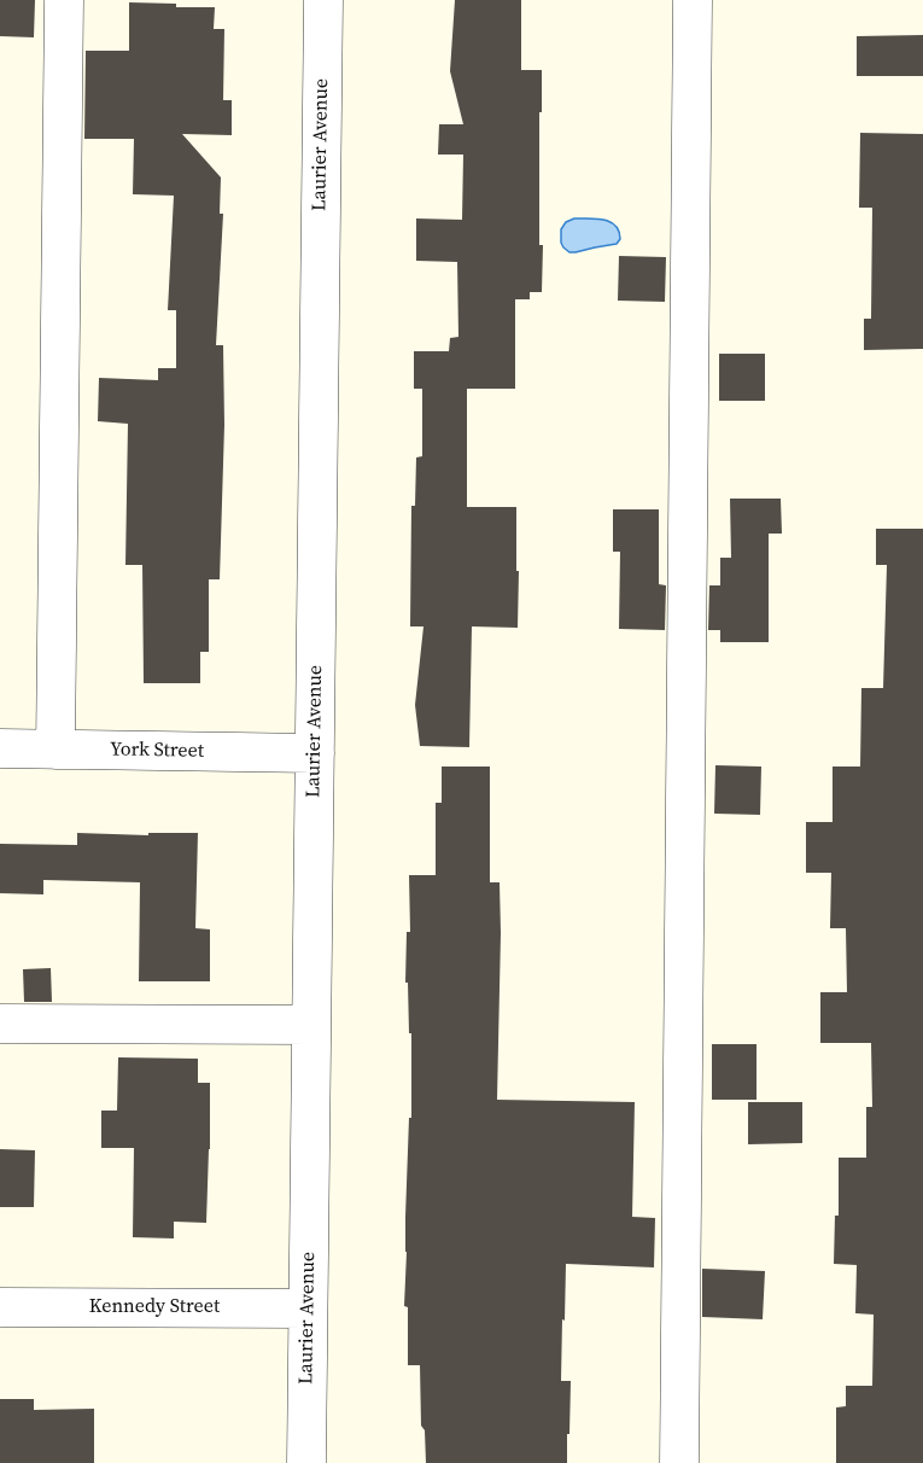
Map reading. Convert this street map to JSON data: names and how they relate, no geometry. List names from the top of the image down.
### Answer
{
  "streets": {
    "street": ["Laurier Avenue", "York Street", "Kennedy Street"]
  },
  "crossings": [
    ["Laurier Avenue", "York Street"],
    ["Laurier Avenue", "Kennedy Street"]
  ]
}
